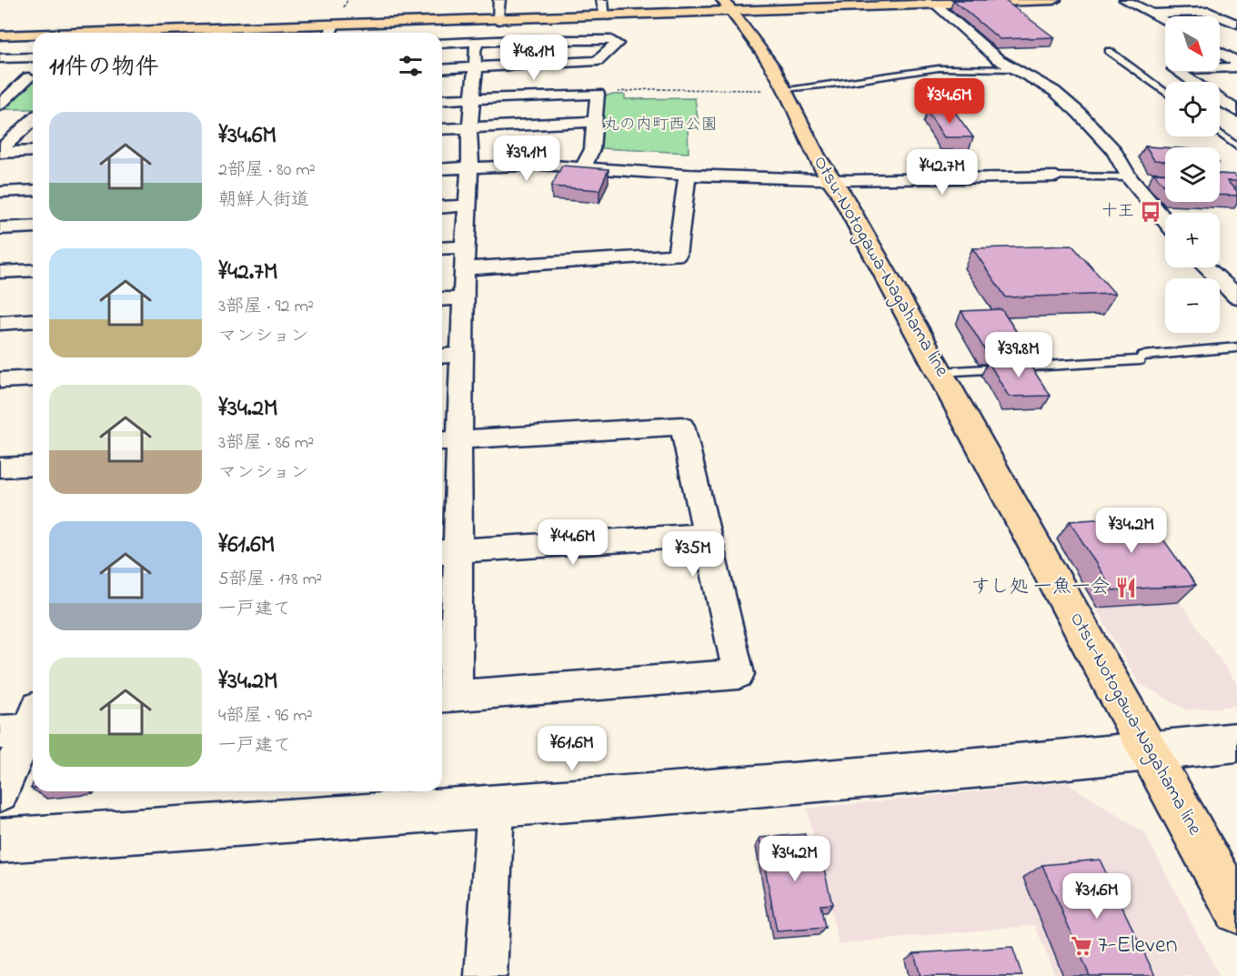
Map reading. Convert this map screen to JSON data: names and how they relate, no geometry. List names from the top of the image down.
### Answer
{
  "streets": {
    "main road": ["Otsu-Notogawa-Nagahama line"]
  },
  "parks": ["丸の内町西公園"],
  "places": {
    "bus stop": ["十王"],
    "restaurant": ["すし処 一魚一会"],
    "supermarket": ["7-Eleven"]
  },
  "north": "bottom right",
  "page": {
    "map_buttons": ["+", "−"],
    "heading": "11件の物件",
    "price": [
      "¥48.1M",
      "¥34.6M",
      "¥39.1M",
      "¥42.7M",
      "¥39.8M",
      "¥34.2M",
      "¥44.6M",
      "¥35M",
      "¥61.6M",
      "¥34.2M",
      "¥31.6M"
    ],
    "list": [
      {
        "name": "¥34.6M",
        "note": "2部屋 · 80 m² · 朝鮮人街道"
      },
      {
        "name": "¥42.7M",
        "note": "3部屋 · 92 m² · マンション"
      },
      {
        "name": "¥34.2M",
        "note": "3部屋 · 86 m² · マンション"
      },
      {
        "name": "¥61.6M",
        "note": "5部屋 · 178 m² · 一戸建て"
      },
      {
        "name": "¥34.2M",
        "note": "4部屋 · 96 m² · 一戸建て"
      }
    ]
  }
}
